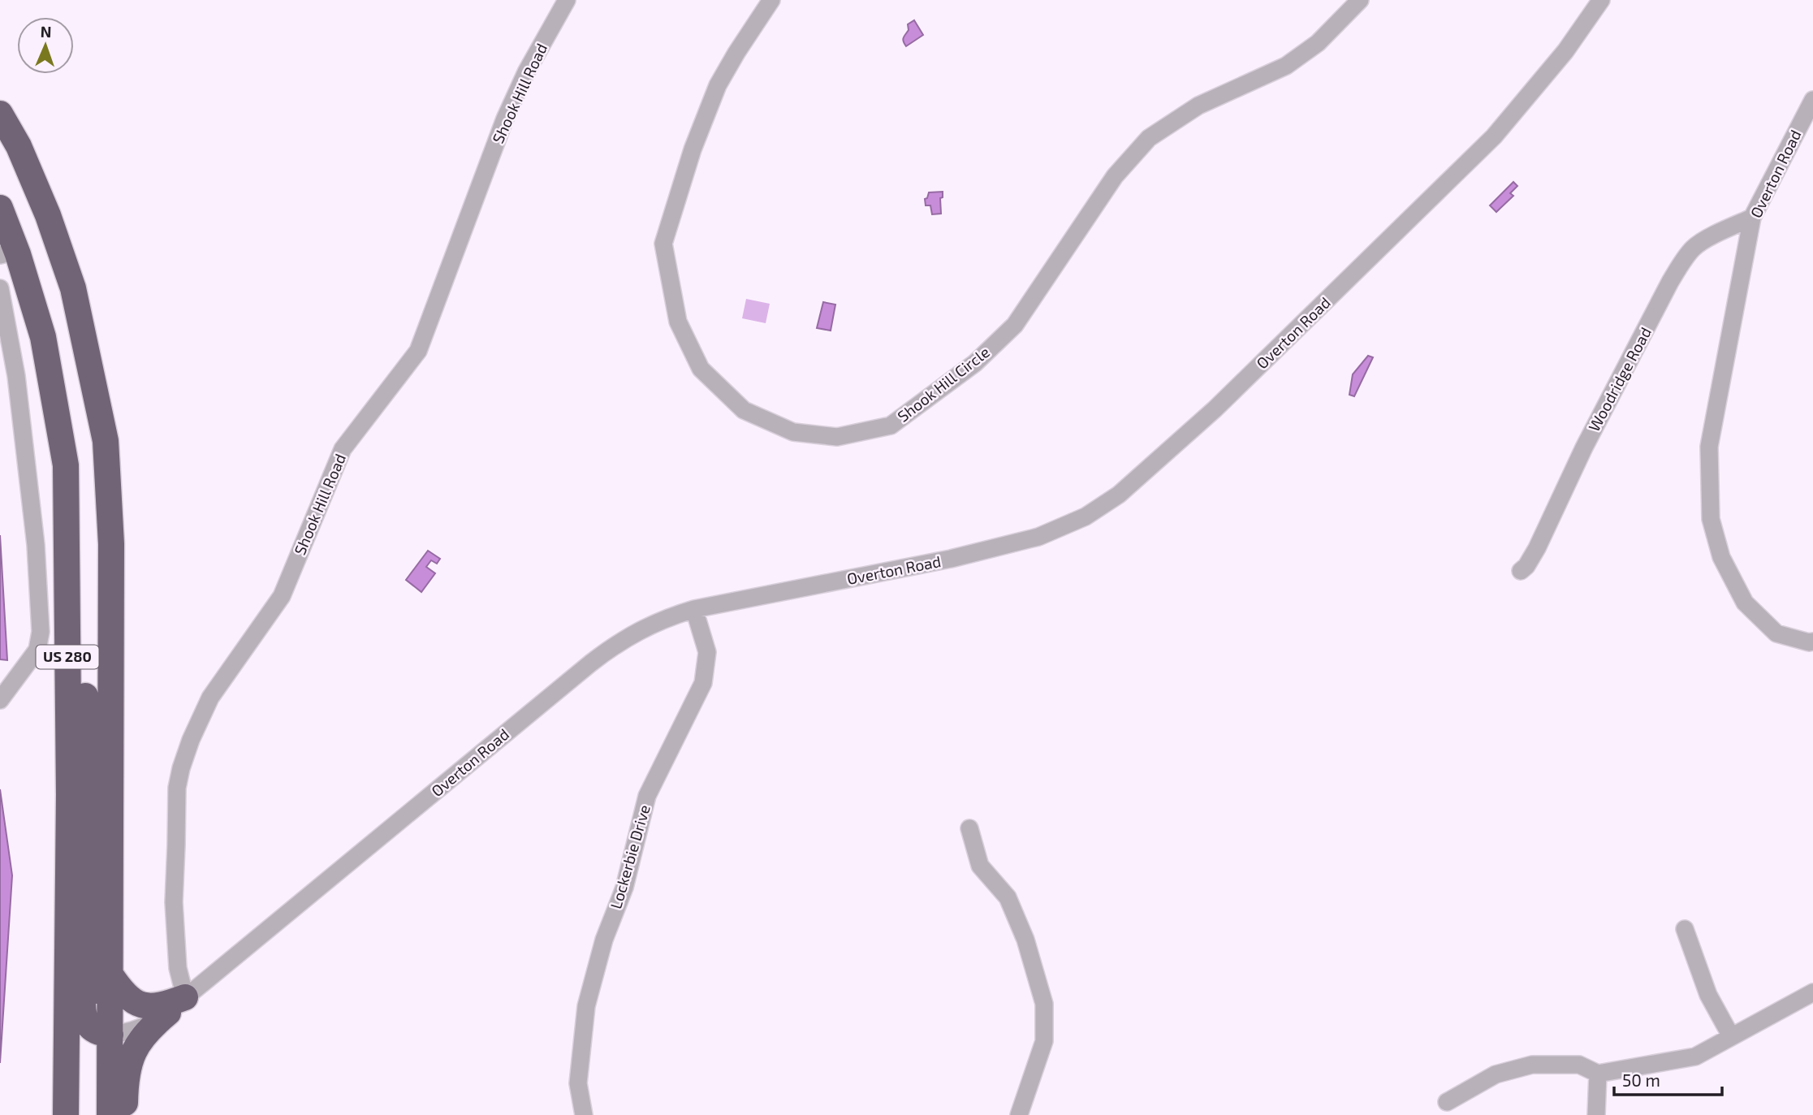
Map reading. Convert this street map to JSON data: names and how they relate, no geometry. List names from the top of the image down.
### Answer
{
  "streets": {
    "highway": ["US 280"],
    "street": [
      "Shook Hill Road",
      "Overton Road",
      "Woodridge Road",
      "Shook Hill Circle",
      "Lockerbie Drive"
    ]
  },
  "crossings": [
    ["Shook Hill Road", "Overton Road"],
    ["Overton Road", "Woodridge Road"],
    ["Overton Road", "US 280"],
    ["Overton Road", "Lockerbie Drive"]
  ],
  "scale_bar": "50 m",
  "north": "top"
}
